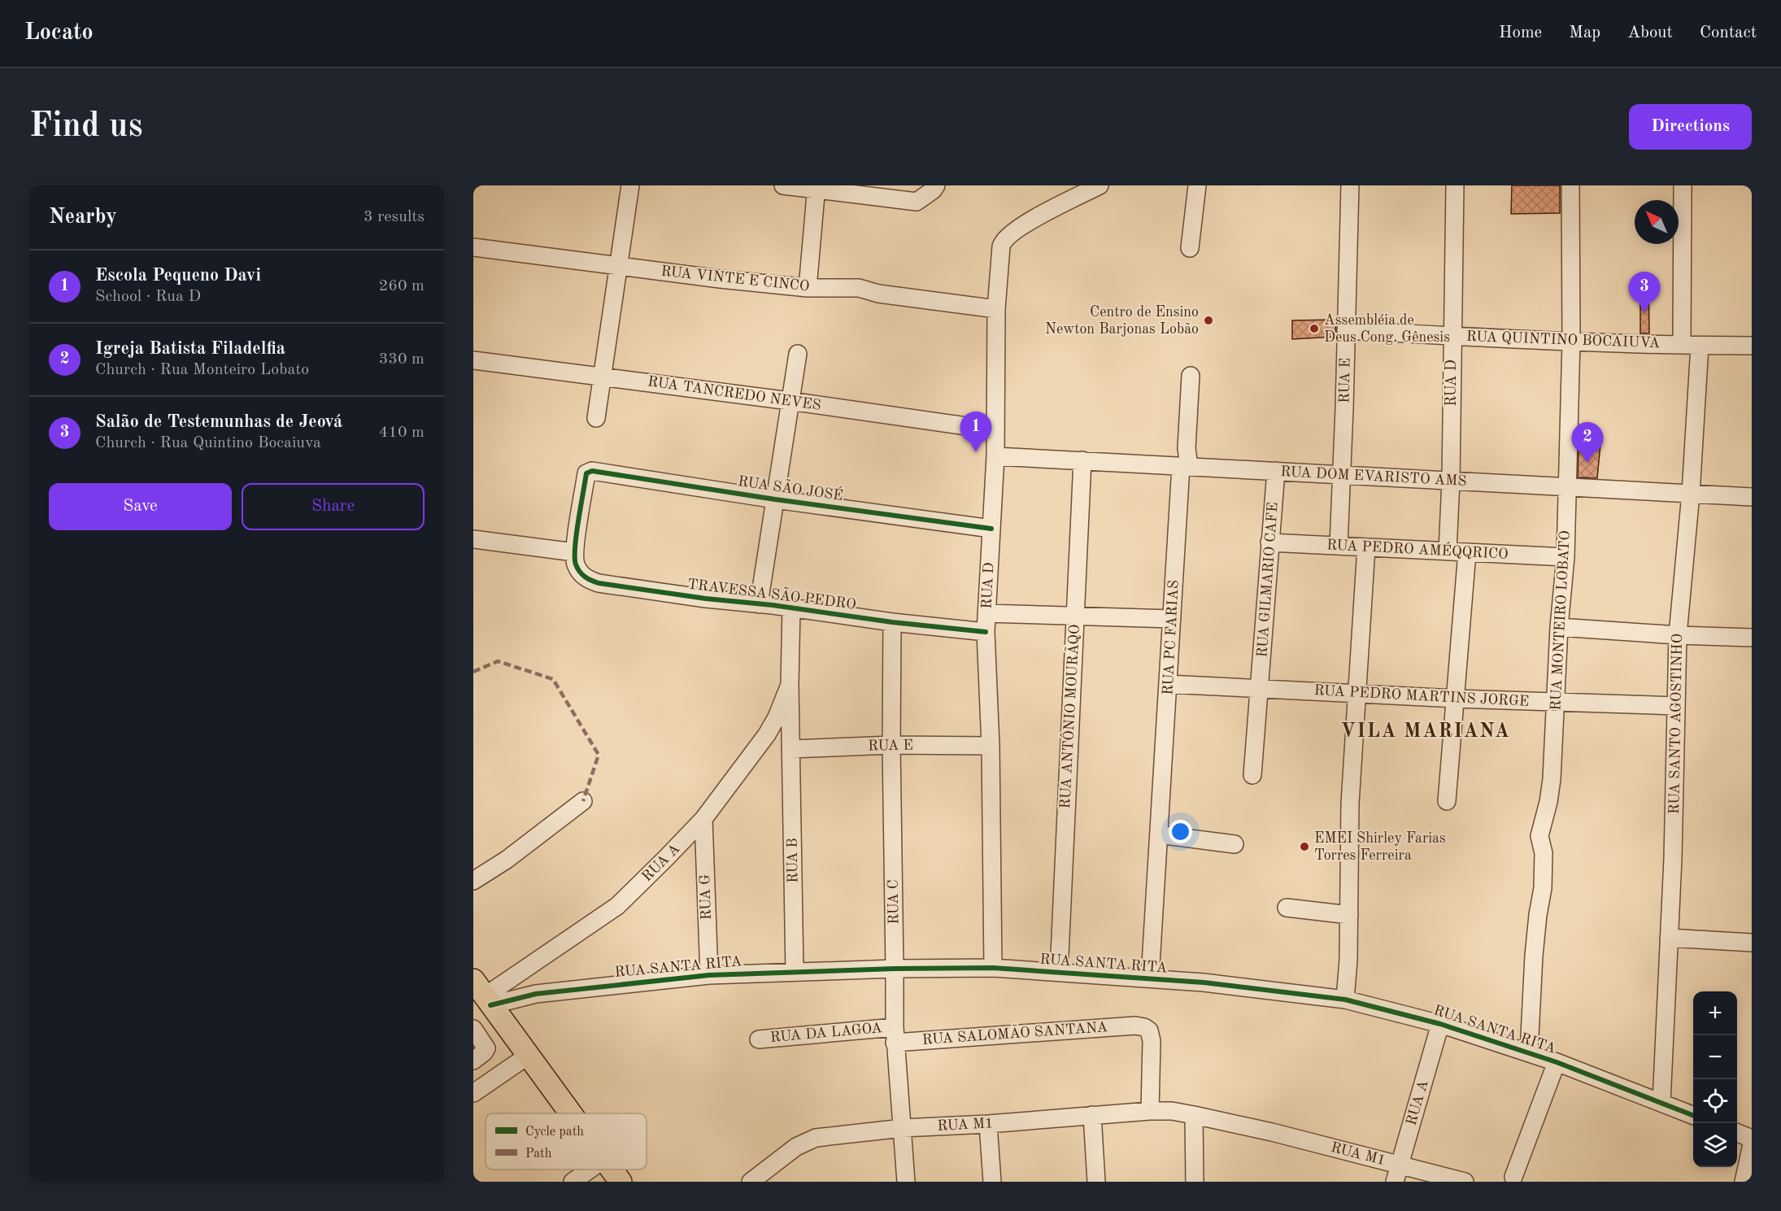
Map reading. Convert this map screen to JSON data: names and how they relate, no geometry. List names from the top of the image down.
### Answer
{
  "streets": {
    "street": [
      "RUA VINTE E CINCO",
      "RUA QUINTINO BOCAIUVA",
      "RUA E",
      "RUA D",
      "RUA TANCREDO NEVES",
      "RUA DOM EVARISTO AMS",
      "RUA SÃO JOSÉ",
      "RUA PEDRO AMÉQQRICO",
      "RUA GILMARIO CAFE",
      "TRAVESSA SÃO PEDRO",
      "RUA MONTEIRO LOBATO",
      "RUA PC FARIAS",
      "RUA PEDRO MARTINS JORGE",
      "RUA ANTÔNIO MOURÃQO",
      "RUA SANTO AGOSTINHO",
      "RUA B",
      "RUA A",
      "RUA G",
      "RUA C",
      "RUA SANTA RITA",
      "RUA DA LAGOA",
      "RUA SALOMÃO SANTANA",
      "RUA M1"
    ]
  },
  "crossings": [
    ["RUA VINTE E CINCO", "RUA D"],
    ["RUA QUINTINO BOCAIUVA", "RUA E"],
    ["RUA QUINTINO BOCAIUVA", "RUA D"],
    ["RUA QUINTINO BOCAIUVA", "RUA MONTEIRO LOBATO"],
    ["RUA QUINTINO BOCAIUVA", "RUA SANTO AGOSTINHO"],
    ["RUA E", "RUA D"],
    ["RUA E", "RUA DOM EVARISTO AMS"],
    ["RUA E", "RUA PEDRO AMÉQQRICO"],
    ["RUA E", "RUA B"],
    ["RUA E", "RUA A"],
    ["RUA E", "RUA C"],
    ["RUA D", "RUA TANCREDO NEVES"],
    ["RUA D", "RUA DOM EVARISTO AMS"],
    ["RUA D", "RUA SÃO JOSÉ"],
    ["RUA D", "RUA PEDRO AMÉQQRICO"],
    ["RUA D", "TRAVESSA SÃO PEDRO"],
    ["RUA D", "RUA SANTA RITA"],
    ["RUA DOM EVARISTO AMS", "RUA GILMARIO CAFE"],
    ["RUA DOM EVARISTO AMS", "RUA MONTEIRO LOBATO"],
    ["RUA DOM EVARISTO AMS", "RUA PC FARIAS"],
    ["RUA DOM EVARISTO AMS", "RUA ANTÔNIO MOURÃQO"],
    ["RUA DOM EVARISTO AMS", "RUA SANTO AGOSTINHO"],
    ["RUA SÃO JOSÉ", "TRAVESSA SÃO PEDRO"],
    ["RUA PEDRO AMÉQQRICO", "RUA GILMARIO CAFE"],
    ["RUA PEDRO AMÉQQRICO", "RUA MONTEIRO LOBATO"],
    ["RUA GILMARIO CAFE", "RUA PEDRO MARTINS JORGE"],
    ["TRAVESSA SÃO PEDRO", "RUA A"],
    ["TRAVESSA SÃO PEDRO", "RUA C"],
    ["RUA MONTEIRO LOBATO", "RUA PEDRO MARTINS JORGE"],
    ["RUA MONTEIRO LOBATO", "RUA SANTA RITA"],
    ["RUA PC FARIAS", "RUA PEDRO MARTINS JORGE"],
    ["RUA PC FARIAS", "RUA SANTA RITA"],
    ["RUA PEDRO MARTINS JORGE", "RUA SANTO AGOSTINHO"],
    ["RUA ANTÔNIO MOURÃQO", "RUA SANTA RITA"],
    ["RUA SANTO AGOSTINHO", "RUA SANTA RITA"],
    ["RUA B", "RUA A"],
    ["RUA B", "RUA SANTA RITA"],
    ["RUA A", "RUA G"],
    ["RUA A", "RUA SANTA RITA"],
    ["RUA A", "RUA M1"],
    ["RUA G", "RUA SANTA RITA"],
    ["RUA C", "RUA SANTA RITA"],
    ["RUA C", "RUA DA LAGOA"],
    ["RUA C", "RUA SALOMÃO SANTANA"],
    ["RUA C", "RUA M1"],
    ["RUA DA LAGOA", "RUA SALOMÃO SANTANA"],
    ["RUA SALOMÃO SANTANA", "RUA M1"]
  ],
  "districts": ["VILA MARIANA"],
  "places": ["Centro de Ensino Newton Barjonas Lobão", "Assembléia de Deus Cong. Gênesis", "EMEI Shirley Farias Torres Ferreira"],
  "legend": ["Cycle path", "Path"],
  "north": "top left",
  "page": {
    "header": "Locato",
    "nav": [
      "Home",
      "Map",
      "About",
      "Contact"
    ],
    "buttons": [
      "Directions",
      ["Save", "Share"]
    ],
    "title": "Find us",
    "heading": ["Nearby", "3 results"],
    "list": [
      {
        "mark": "1",
        "name": "Escola Pequeno Davi",
        "note": "School · Rua D",
        "value": "260 m"
      },
      {
        "mark": "2",
        "name": "Igreja Batista Filadelfia",
        "note": "Church · Rua Monteiro Lobato",
        "value": "330 m"
      },
      {
        "mark": "3",
        "name": "Salão de Testemunhas de Jeová",
        "note": "Church · Rua Quintino Bocaiuva",
        "value": "410 m"
      }
    ],
    "pins": ["3", "1", "2"],
    "map_buttons": ["+", "−"]
  }
}
